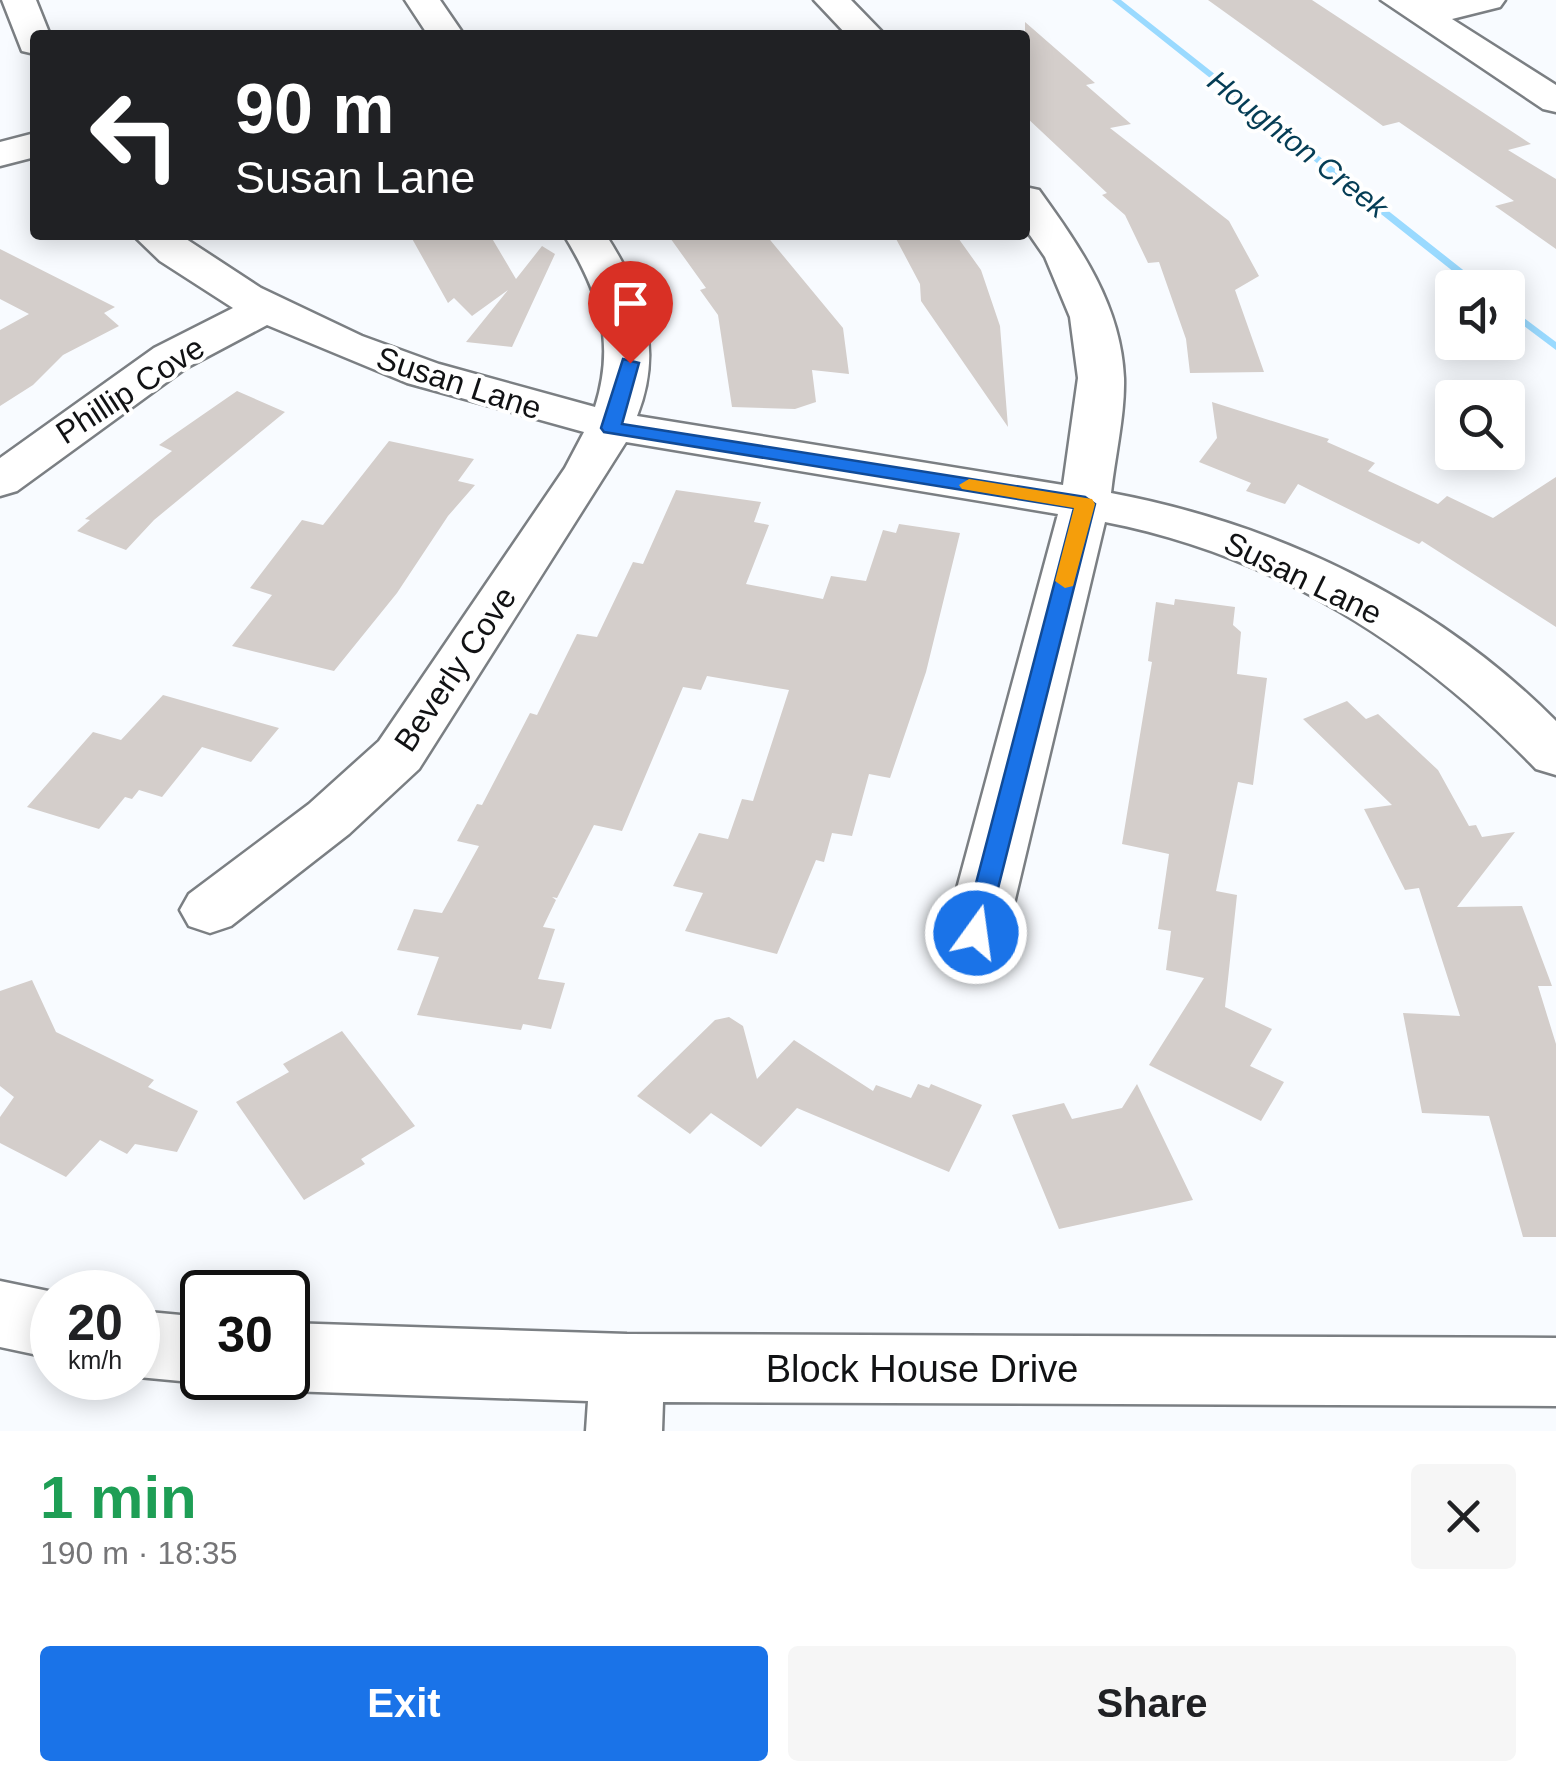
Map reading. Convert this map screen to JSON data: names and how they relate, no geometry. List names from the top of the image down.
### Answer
{
  "streets": {
    "street": [
      "Susan Lane",
      "Phillip Cove",
      "Beverly Cove",
      "Block House Drive"
    ]
  },
  "crossings": [
    ["Susan Lane", "Phillip Cove"],
    ["Susan Lane", "Beverly Cove"]
  ],
  "water": ["Houghton Creek"],
  "page": {
    "turn": ["90 m", "Susan Lane"],
    "speed": "20 km/h",
    "limit": "30",
    "heading": ["1 min", "190 m · 18:35"],
    "buttons": ["Exit", "Share"]
  }
}
